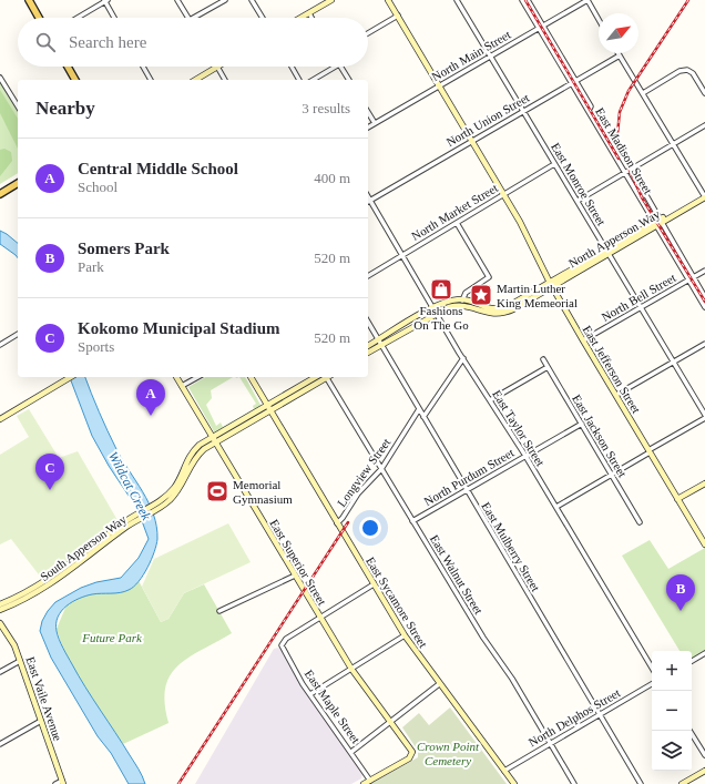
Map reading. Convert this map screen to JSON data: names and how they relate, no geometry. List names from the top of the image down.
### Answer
{
  "streets": {
    "main road": [
      "North Apperson Way",
      "East Jefferson Street",
      "South Apperson Way",
      "East Superior Street",
      "East Sycamore Street",
      "East Vaile Avenue"
    ],
    "street": [
      "North Main Street",
      "North Union Street",
      "East Madison Street",
      "East Monroe Street",
      "North Market Street",
      "North Bell Street",
      "East Taylor Street",
      "East Jackson Street",
      "Longview Street",
      "North Purdum Street",
      "East Mulberry Street",
      "East Walnut Street",
      "East Maple Street",
      "North Delphos Street"
    ]
  },
  "crossings": [
    ["North Main Street", "East Madison Street"],
    ["North Main Street", "East Monroe Street"],
    ["North Main Street", "East Jefferson Street"],
    ["North Union Street", "East Madison Street"],
    ["North Union Street", "East Monroe Street"],
    ["North Union Street", "East Jefferson Street"],
    ["North Union Street", "East Taylor Street"],
    ["East Madison Street", "North Apperson Way"],
    ["East Madison Street", "North Bell Street"],
    ["East Monroe Street", "North Market Street"],
    ["East Monroe Street", "North Apperson Way"],
    ["East Monroe Street", "North Bell Street"],
    ["North Market Street", "East Jefferson Street"],
    ["North Market Street", "East Taylor Street"],
    ["North Apperson Way", "East Jefferson Street"],
    ["North Bell Street", "East Jefferson Street"],
    ["East Taylor Street", "North Purdum Street"],
    ["East Jackson Street", "North Purdum Street"],
    ["Longview Street", "East Mulberry Street"],
    ["Longview Street", "East Walnut Street"],
    ["Longview Street", "East Sycamore Street"],
    ["North Purdum Street", "East Mulberry Street"],
    ["North Purdum Street", "East Walnut Street"],
    ["East Mulberry Street", "North Delphos Street"],
    ["South Apperson Way", "East Superior Street"],
    ["South Apperson Way", "East Sycamore Street"],
    ["East Superior Street", "East Maple Street"],
    ["East Walnut Street", "North Delphos Street"],
    ["East Sycamore Street", "North Delphos Street"]
  ],
  "water": ["Wildcat Creek"],
  "parks": ["Future Park", "Crown Point Cemetery"],
  "places": {
    "shop": ["Fashions On The Go"],
    "place": ["Martin Luther King Memeorial"],
    "sports": ["Memorial Gymnasium"]
  },
  "north": "top right",
  "page": {
    "search": "Search here",
    "heading": ["Nearby", "3 results"],
    "list": [
      {
        "mark": "A",
        "name": "Central Middle School",
        "note": "School",
        "value": "400 m"
      },
      {
        "mark": "B",
        "name": "Somers Park",
        "note": "Park",
        "value": "520 m"
      },
      {
        "mark": "C",
        "name": "Kokomo Municipal Stadium",
        "note": "Sports",
        "value": "520 m"
      }
    ],
    "pins": ["A", "C", "B"],
    "map_buttons": ["+", "−"]
  }
}
